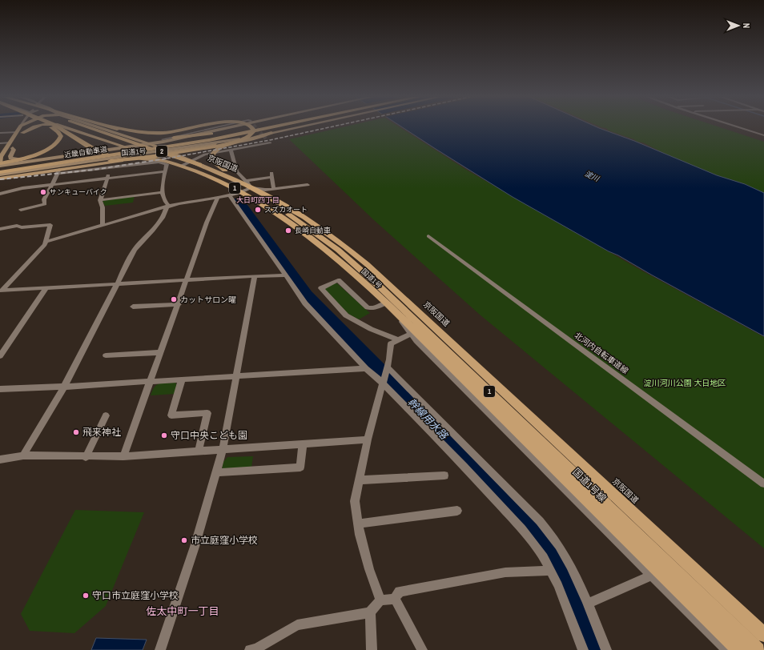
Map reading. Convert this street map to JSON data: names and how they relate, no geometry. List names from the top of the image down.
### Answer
{
  "streets": {
    "highway": [
      "近畿自動車道",
      "国道1号",
      "京阪国道",
      "1",
      "国道1号線"
    ],
    "main road": ["2"],
    "street": ["北河内自転車道線"]
  },
  "crossings": [
    ["2", "京阪国道"],
    ["2", "1"],
    ["国道1号", "国道1号線"],
    ["京阪国道", "1"]
  ],
  "districts": ["大日町四丁目", "佐太中町一丁目"],
  "water": ["淀川", "幹線用水路"],
  "parks": ["淀川河川公園 大日地区"],
  "places": [
    "サンキューバイク",
    "スズカオート",
    "長崎自動車",
    "カットサロン曜",
    "飛来神社",
    "守口中央こども園",
    "市立庭窪小学校",
    "守口市立庭窪小学校"
  ],
  "north": "right"
}
